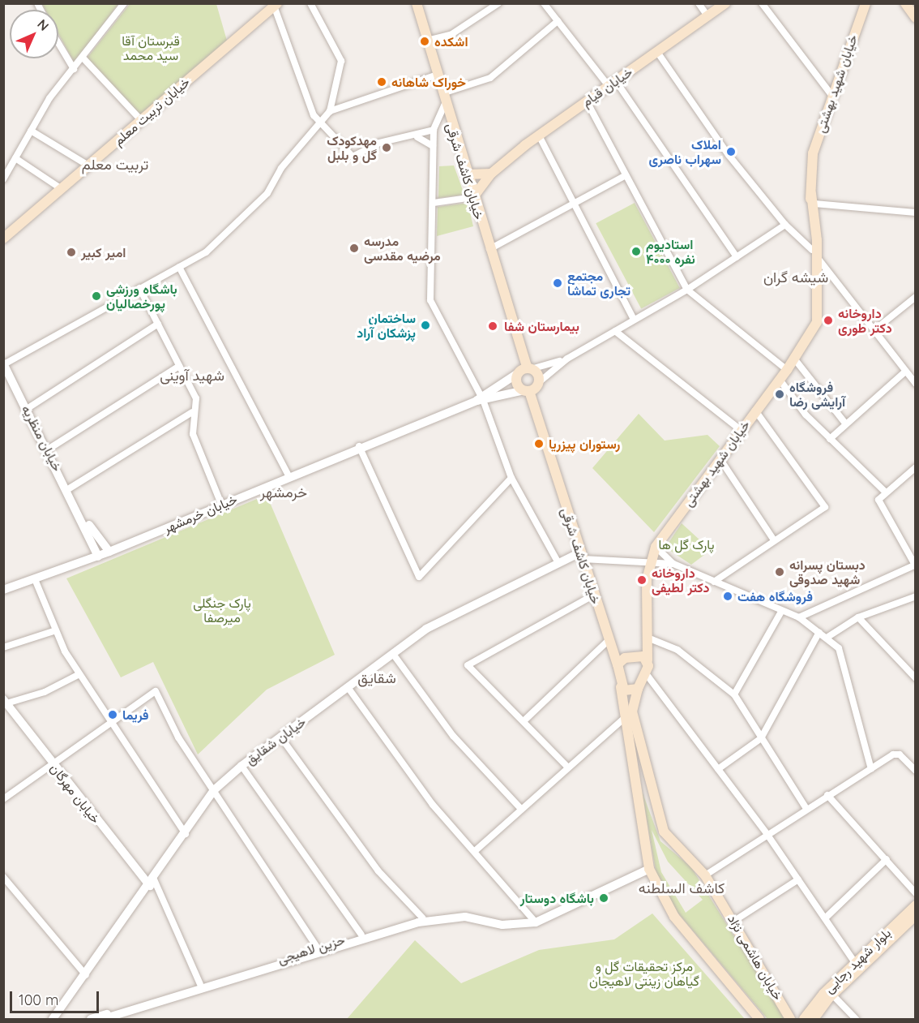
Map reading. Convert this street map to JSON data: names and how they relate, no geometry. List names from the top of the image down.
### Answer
{
  "streets": {
    "main road": [
      "خیابان شهید بهشتی",
      "خیابان قیام",
      "خیابان تربیت معلم",
      "خیابان کاشف شرقی",
      "خیابان هاشمی نژاد",
      "بلوار شهید رجایی"
    ],
    "street": [
      "خیابان منظریه",
      "خیابان خرمشهر",
      "خیابان شقایق",
      "خیابان مهرگان",
      "حزین لاهیجی"
    ]
  },
  "crossings": [
    ["خیابان شهید بهشتی", "خیابان هاشمی نژاد"],
    ["خیابان قیام", "خیابان کاشف شرقی"],
    ["خیابان کاشف شرقی", "خیابان شقایق"],
    ["خیابان کاشف شرقی", "خیابان هاشمی نژاد"],
    ["خیابان شقایق", "خیابان مهرگان"]
  ],
  "districts": [
    "تربیت معلم",
    "شیشه گران",
    "شهید آوینی",
    "خرمشهر",
    "شقایق",
    "کاشف السلطنه"
  ],
  "parks": [
    "قبرستان آقا سید محمد",
    "پارک گل ها",
    "پارک جنگلی میرصفا",
    "مرکز تحقیقات گل و گیاهان زینتی لاهیجان"
  ],
  "places": [
    "اشکده",
    "خوراک شاهانه",
    "مهدکودک گل و بلبل",
    "املاک سهراب ناصری",
    "مدرسه مرضیه مقدسی",
    "استادیوم ۴۰۰۰ نفره",
    "امیر کبیر",
    "مجتمع تجاری تماشا",
    "باشگاه ورزشی پورخصالیان",
    "داروخانه دکتر طوری",
    "ساختمان پزشکان آراد",
    "بیمارستان شفا",
    "فروشگاه آرایشی رضا",
    "رستوران پیزریا",
    "دبستان پسرانه شهید صدوقی",
    "داروخانه دکتر لطیفی",
    "فروشگاه هفت",
    "فریما",
    "باشگاه دوستار"
  ],
  "scale_bar": "100 m",
  "north": "top right"
}
